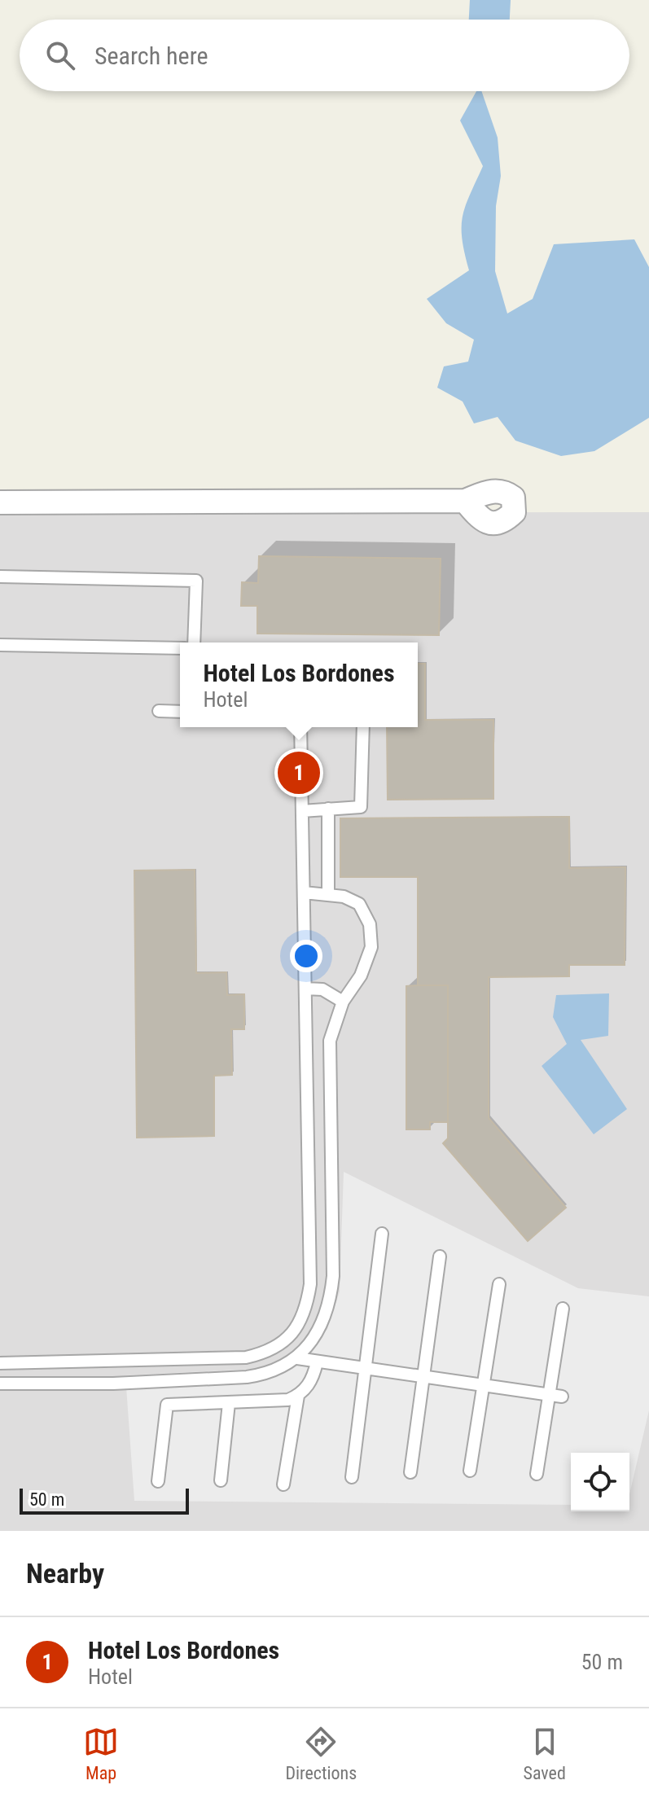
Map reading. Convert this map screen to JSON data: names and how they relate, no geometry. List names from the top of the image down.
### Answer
{
  "scale_bar": "50 m",
  "page": {
    "search": "Search here",
    "popup": ["Hotel Los Bordones", "Hotel"],
    "pins": "1",
    "scale": "50 m",
    "heading": "Nearby",
    "list": [
      {
        "mark": "1",
        "name": "Hotel Los Bordones",
        "note": "Hotel",
        "value": "50 m"
      }
    ],
    "nav": ["Map", "Directions", "Saved"]
  }
}
